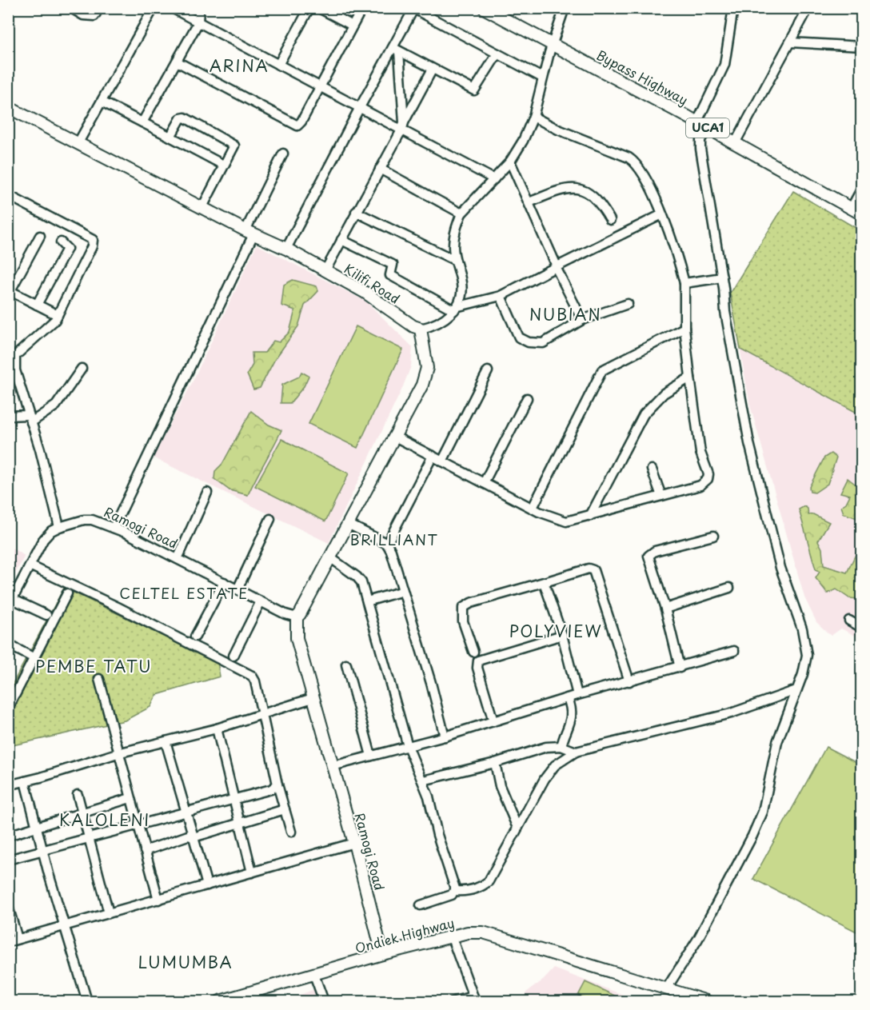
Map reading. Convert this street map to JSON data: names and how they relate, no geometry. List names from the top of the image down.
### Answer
{
  "streets": {
    "main road": [
      "Bypass Highway",
      "UCA1",
      "Kilifi Road",
      "Ramogi Road",
      "Ondiek Highway"
    ]
  },
  "crossings": [
    ["Ramogi Road", "Ondiek Highway"]
  ],
  "districts": [
    "ARINA",
    "NUBIAN",
    "BRILLIANT",
    "CELTEL ESTATE",
    "POLYVIEW",
    "PEMBE TATU",
    "KALOLENI",
    "LUMUMBA"
  ]
}
